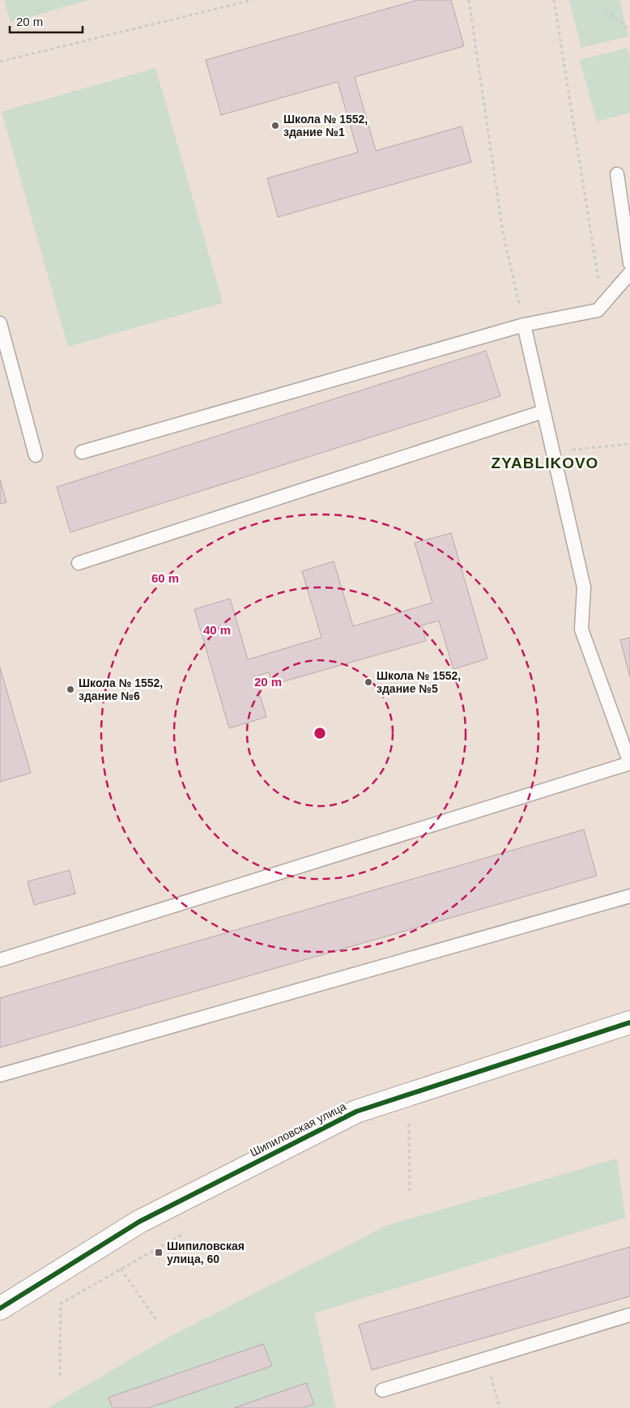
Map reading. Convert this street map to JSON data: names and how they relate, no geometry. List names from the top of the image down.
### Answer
{
  "streets": {
    "street": ["Шипиловская улица"]
  },
  "districts": ["ZYABLIKOVO"],
  "places": {
    "other": ["Школа № 1552, здание №1", "Школа № 1552, здание №5", "Школа № 1552, здание №6"],
    "transit": ["Шипиловская улица, 60"]
  },
  "scale_bar": "20 m",
  "rings": ["60 m", "40 m", "20 m"]
}
